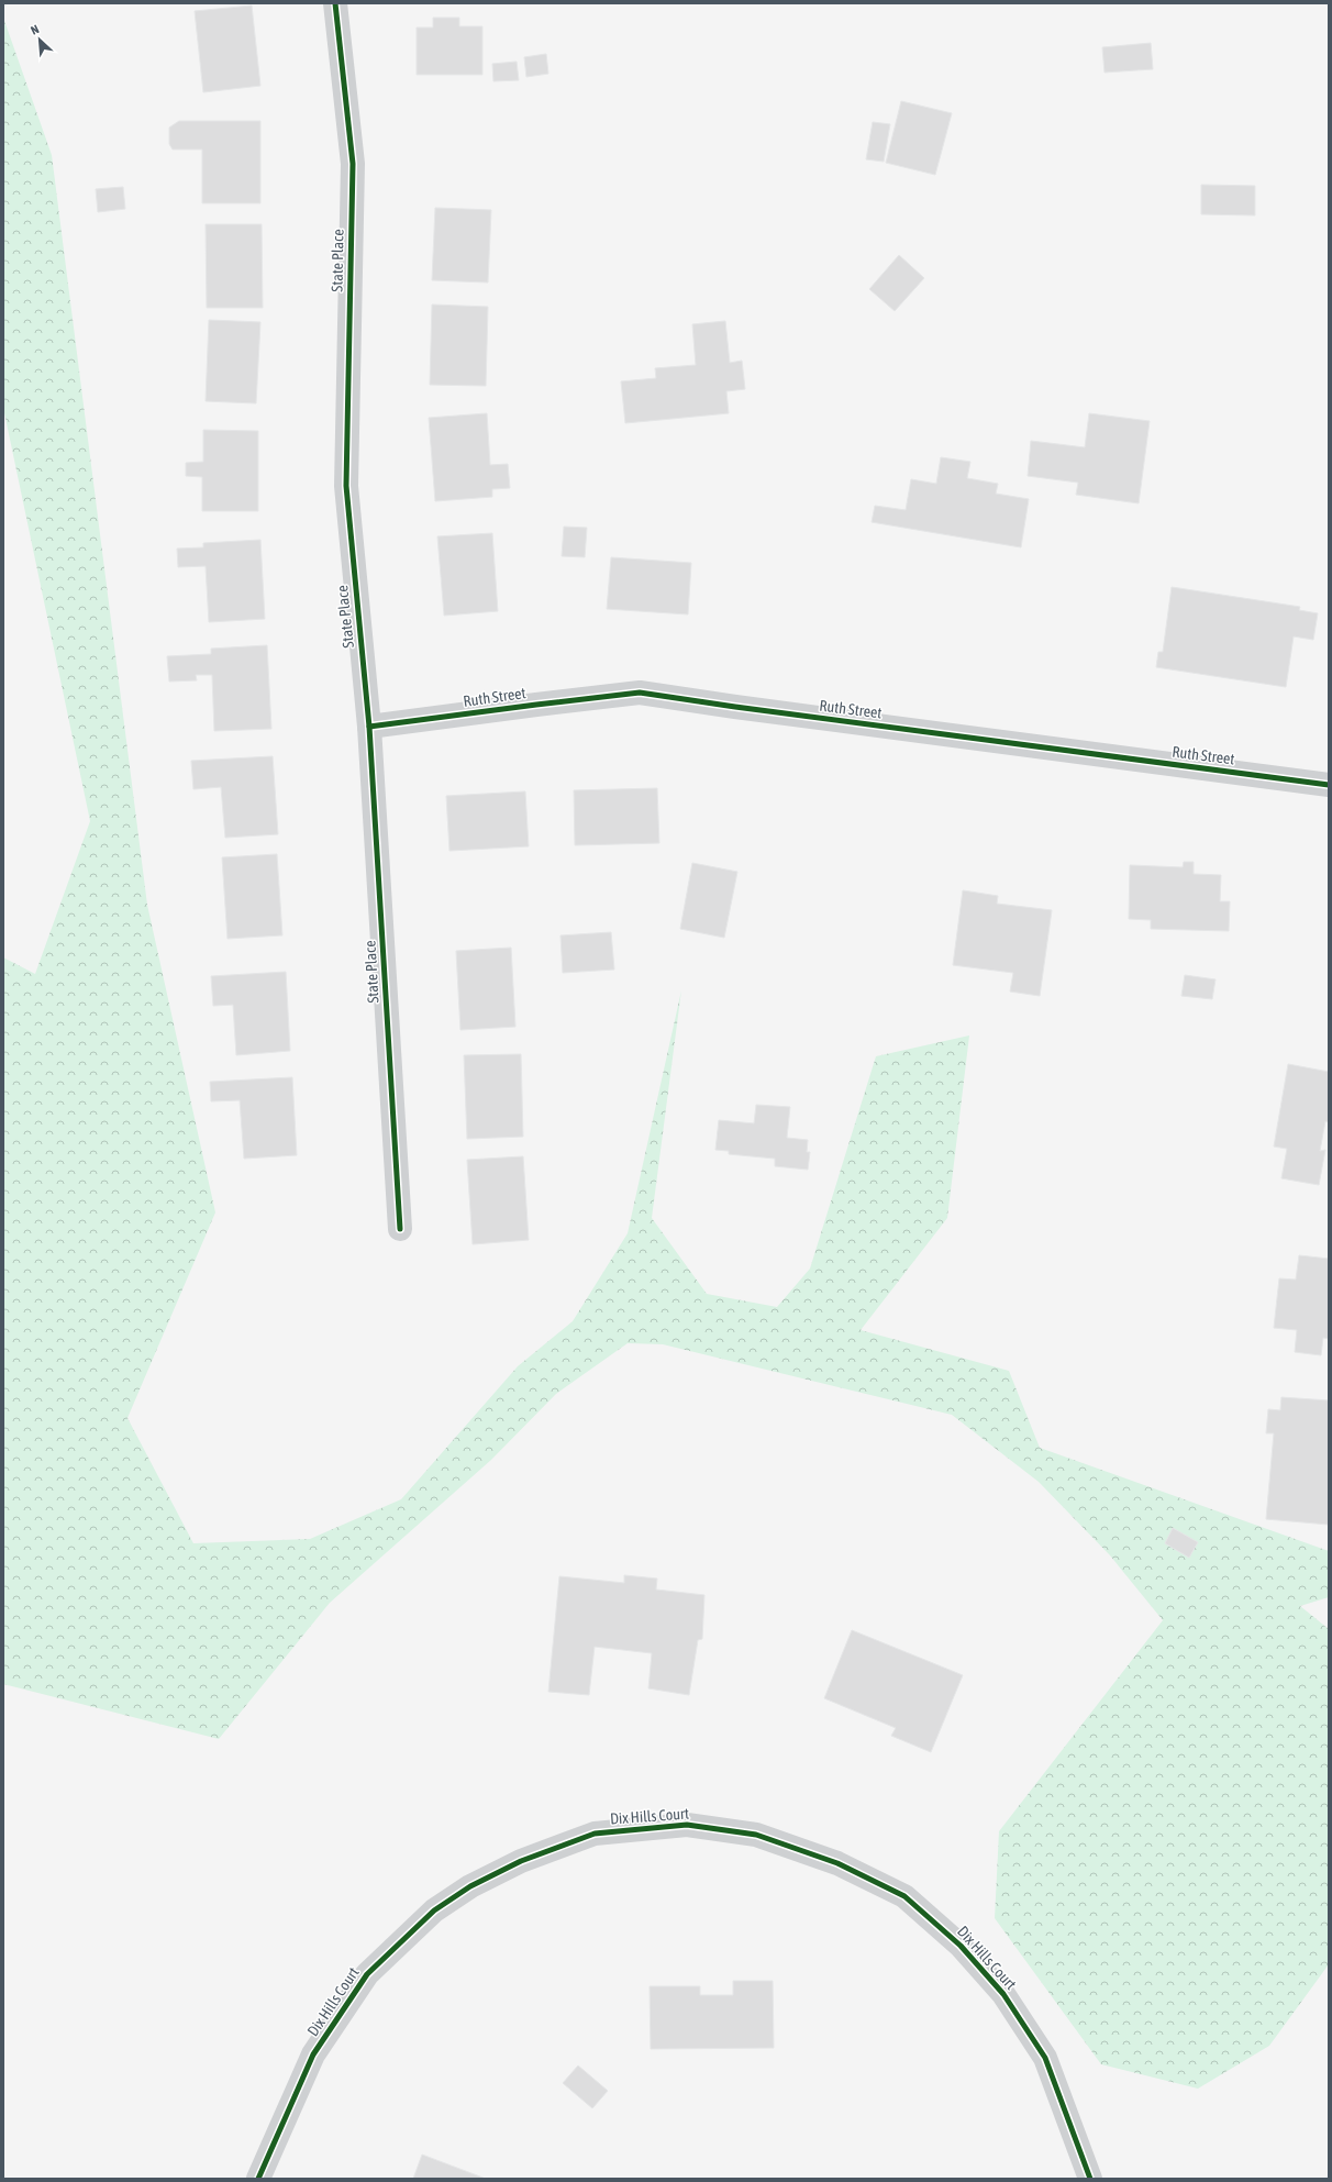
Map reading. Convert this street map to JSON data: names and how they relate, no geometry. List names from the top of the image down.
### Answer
{
  "streets": {
    "street": ["State Place", "Ruth Street", "Dix Hills Court"]
  },
  "crossings": [
    ["State Place", "Ruth Street"]
  ],
  "north": "top left"
}
